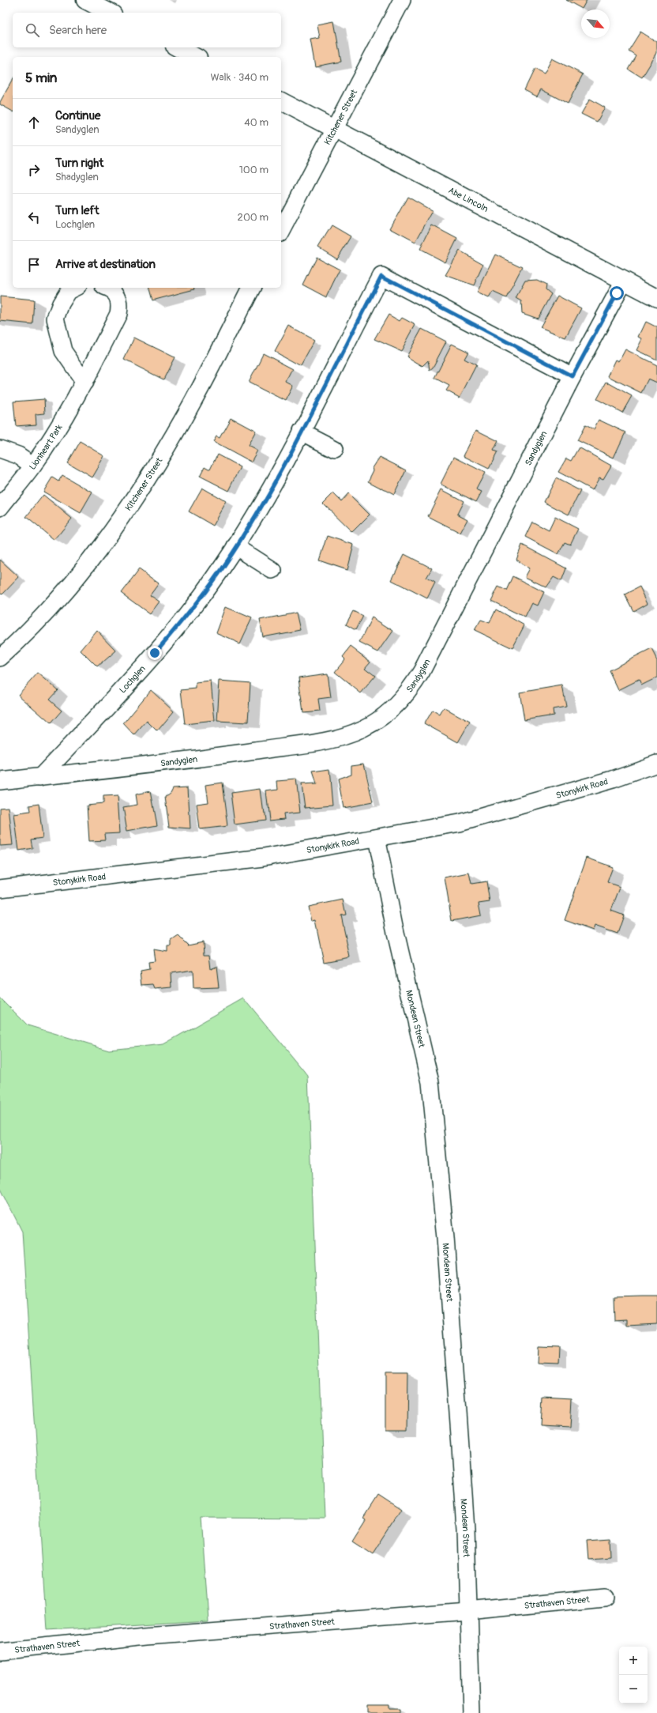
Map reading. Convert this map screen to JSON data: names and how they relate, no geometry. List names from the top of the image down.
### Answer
{
  "streets": {
    "street": [
      "Kitchener Street",
      "Abe Lincoln",
      "Lionheart Park",
      "Sandyglen",
      "Lochglen",
      "Stonykirk Road",
      "Mondean Street",
      "Strathaven Street"
    ]
  },
  "crossings": [
    ["Kitchener Street", "Abe Lincoln"],
    ["Abe Lincoln", "Sandyglen"],
    ["Sandyglen", "Lochglen"],
    ["Stonykirk Road", "Mondean Street"],
    ["Mondean Street", "Strathaven Street"]
  ],
  "north": "bottom right",
  "page": {
    "search": "Search here",
    "heading": ["5 min", "Walk · 340 m"],
    "list": [
      ["Continue", "Sandyglen", "40 m"],
      ["Turn right", "Shadyglen", "100 m"],
      ["Turn left", "Lochglen", "200 m"],
      "Arrive at destination"
    ],
    "map_buttons": ["+", "−"]
  }
}
